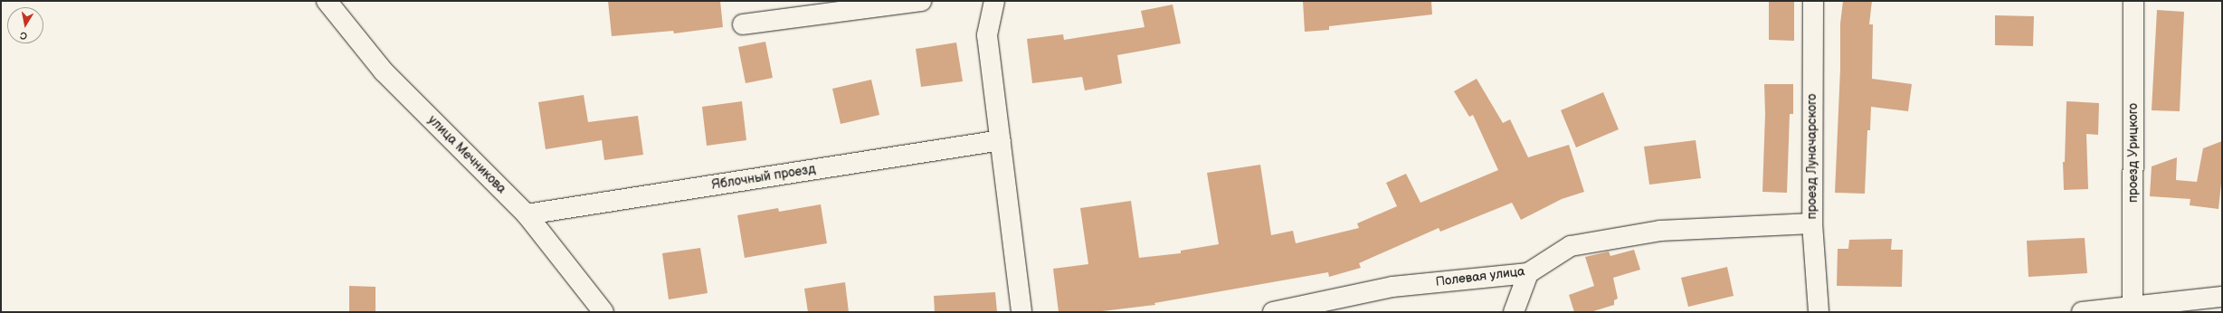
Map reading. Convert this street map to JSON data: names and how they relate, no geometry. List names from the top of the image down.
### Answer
{
  "streets": {
    "street": [
      "проезд Урицкого",
      "улица Мечникова",
      "проезд Луначарского",
      "Яблочный проезд",
      "Полевая улица"
    ]
  },
  "crossings": [
    ["улица Мечникова", "Яблочный проезд"],
    ["проезд Луначарского", "Полевая улица"]
  ],
  "north": "bottom"
}
